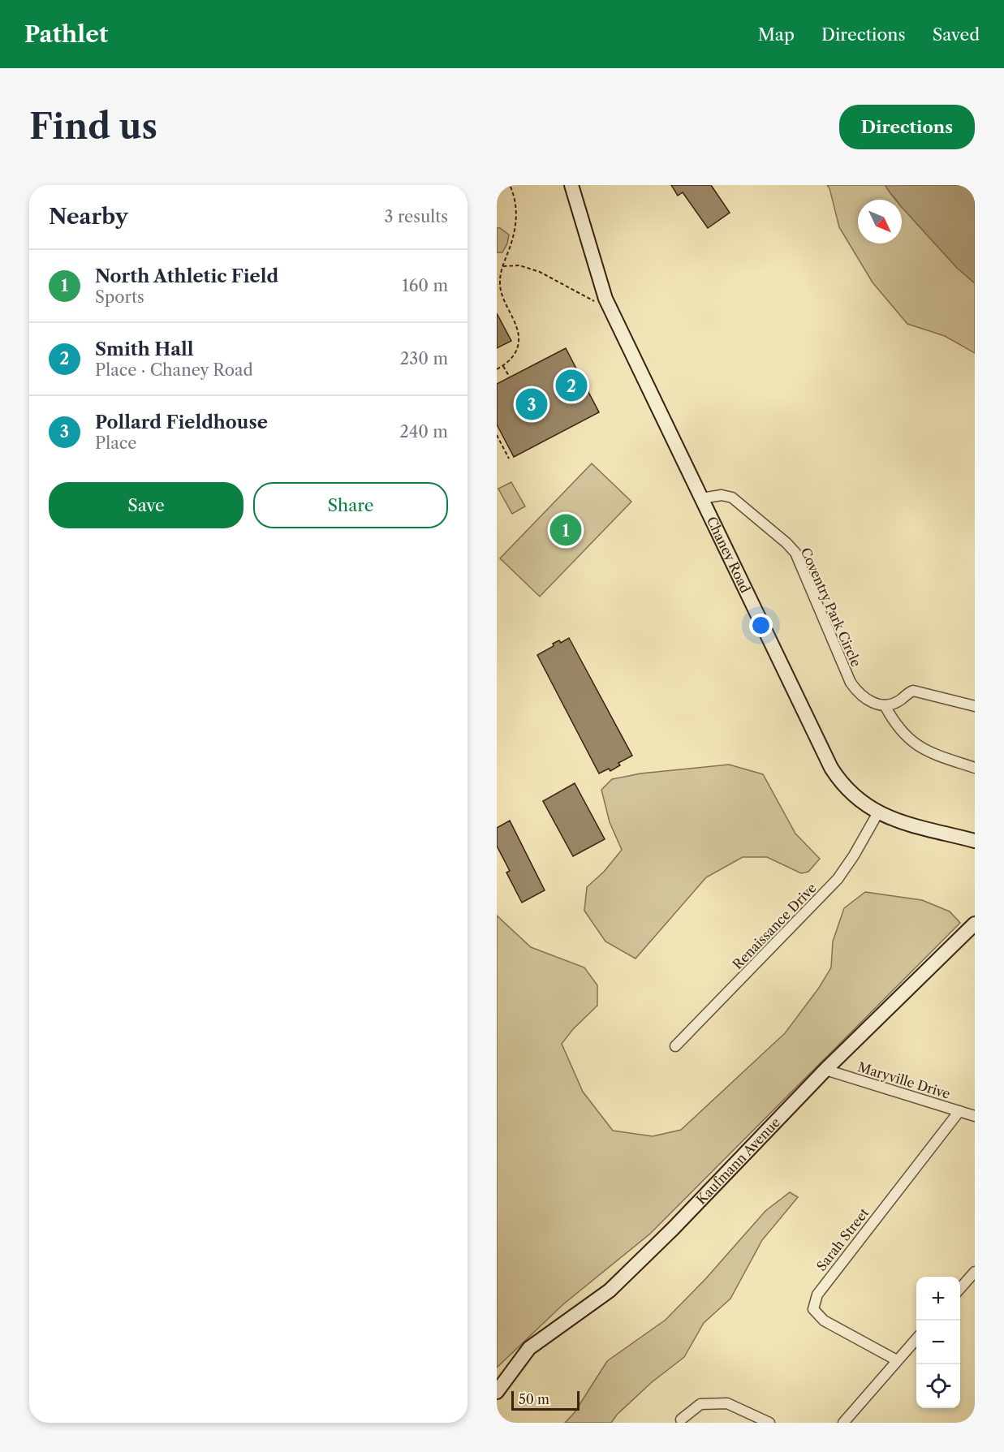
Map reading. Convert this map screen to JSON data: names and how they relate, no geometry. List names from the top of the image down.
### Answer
{
  "streets": {
    "street": [
      "Chaney Road",
      "Coventry Park Circle",
      "Renaissance Drive",
      "Maryville Drive",
      "Kaufmann Avenue",
      "Sarah Street"
    ]
  },
  "crossings": [
    ["Chaney Road", "Coventry Park Circle"],
    ["Chaney Road", "Renaissance Drive"],
    ["Maryville Drive", "Kaufmann Avenue"],
    ["Maryville Drive", "Sarah Street"]
  ],
  "scale_bar": "50 m",
  "north": "bottom right",
  "page": {
    "header": "Pathlet",
    "nav": ["Map", "Directions", "Saved"],
    "buttons": [
      "Directions",
      ["Save", "Share"]
    ],
    "title": "Find us",
    "heading": ["Nearby", "3 results"],
    "list": [
      {
        "mark": "1",
        "name": "North Athletic Field",
        "note": "Sports",
        "value": "160 m"
      },
      {
        "mark": "2",
        "name": "Smith Hall",
        "note": "Place · Chaney Road",
        "value": "230 m"
      },
      {
        "mark": "3",
        "name": "Pollard Fieldhouse",
        "note": "Place",
        "value": "240 m"
      }
    ],
    "pins": ["2", "3", "1"],
    "map_buttons": ["+", "−"],
    "scale": "50 m"
  }
}
